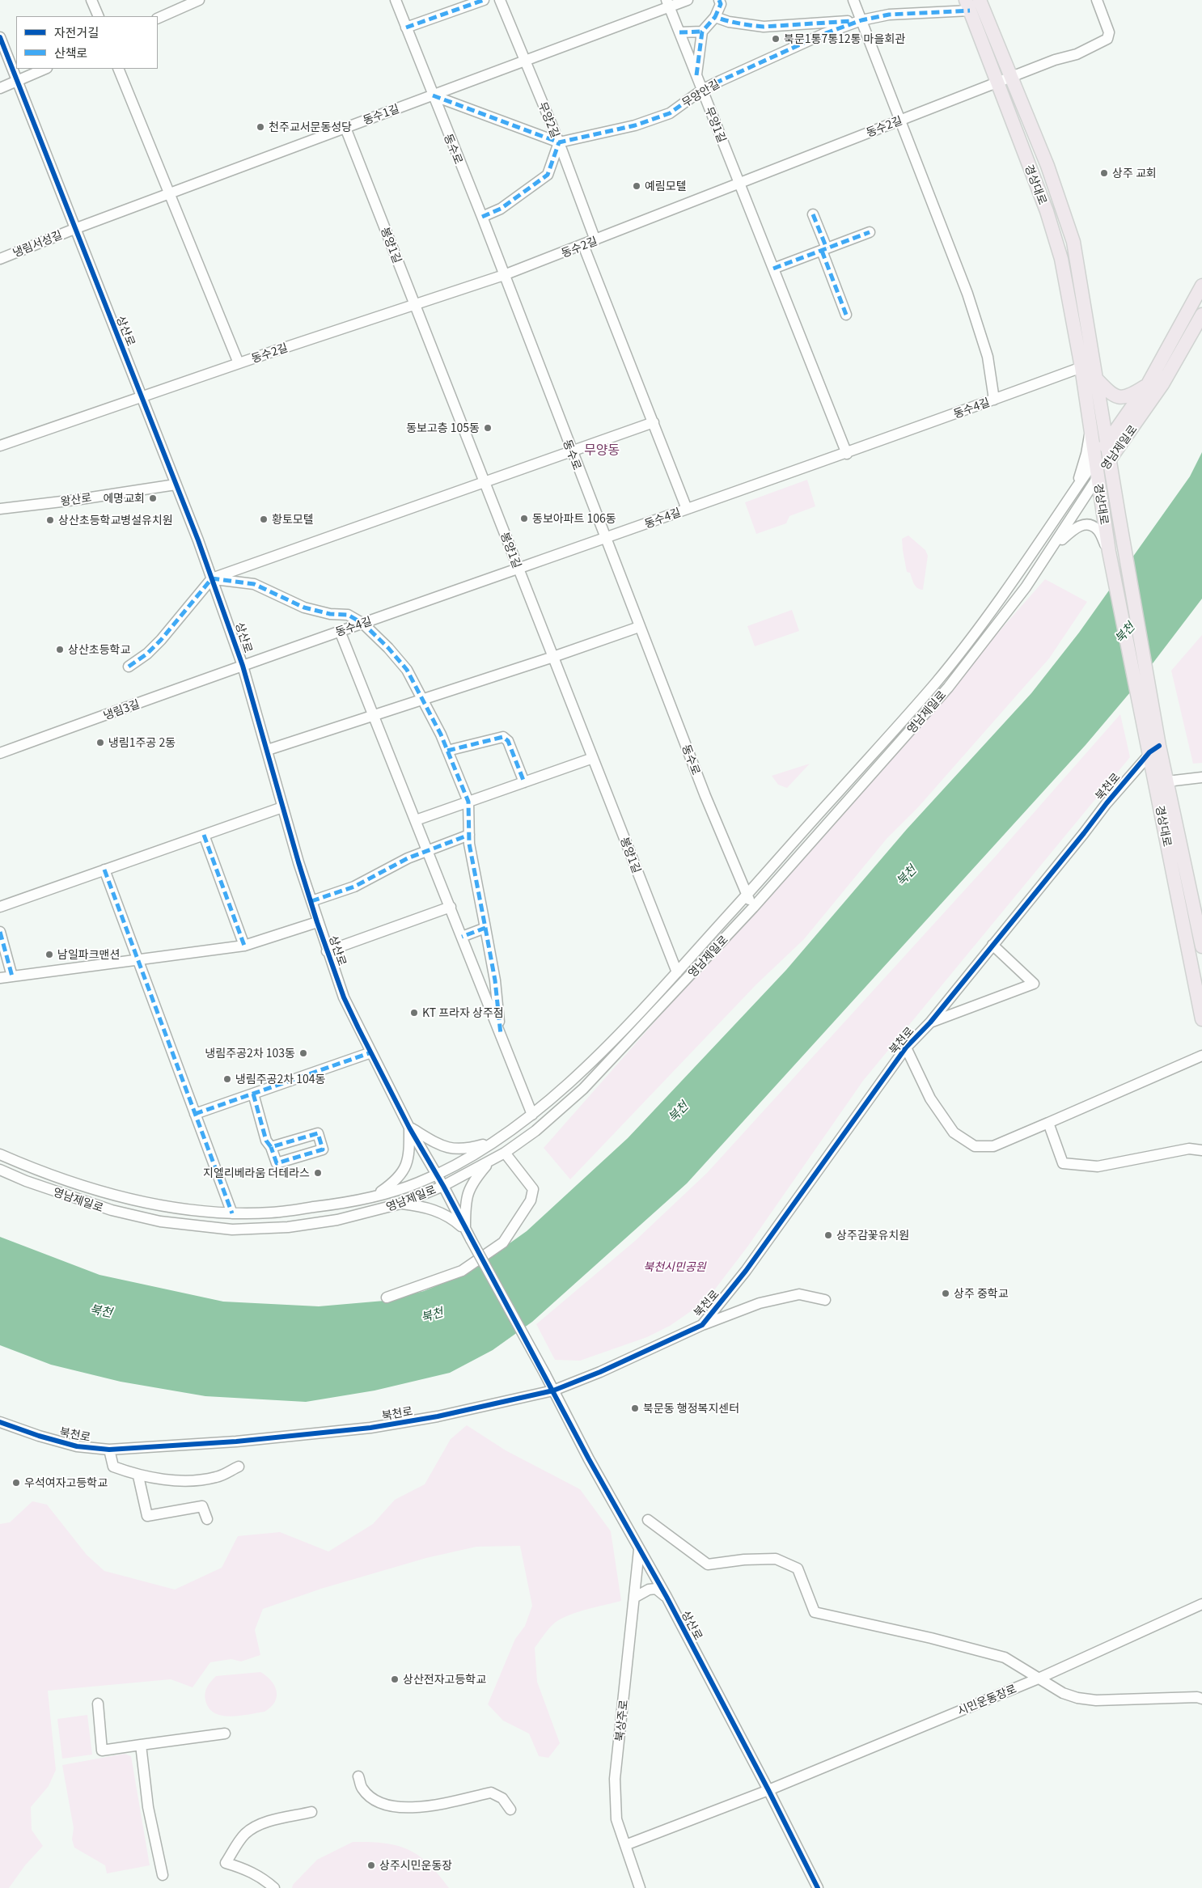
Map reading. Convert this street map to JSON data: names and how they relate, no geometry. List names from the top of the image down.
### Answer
{
  "streets": {
    "main road": ["경상대로", "영남제일로"],
    "street": [
      "무양안길",
      "동수1길",
      "무양2길",
      "무양1길",
      "동수2길",
      "동수로",
      "냉림서성길",
      "봉양1길",
      "상산로",
      "동수4길",
      "왕산로",
      "냉림3길",
      "북천로",
      "시민운동장로",
      "북상주로"
    ]
  },
  "crossings": [
    ["무양안길", "무양2길"],
    ["무양안길", "무양1길"],
    ["무양안길", "경상대로"],
    ["동수1길", "무양2길"],
    ["동수1길", "무양1길"],
    ["동수1길", "동수로"],
    ["동수1길", "냉림서성길"],
    ["동수1길", "봉양1길"],
    ["동수1길", "상산로"],
    ["무양2길", "동수2길"],
    ["무양1길", "동수2길"],
    ["무양1길", "동수4길"],
    ["동수2길", "동수로"],
    ["동수2길", "경상대로"],
    ["동수2길", "봉양1길"],
    ["동수2길", "상산로"],
    ["동수로", "동수4길"],
    ["동수로", "영남제일로"],
    ["경상대로", "동수4길"],
    ["경상대로", "영남제일로"],
    ["경상대로", "북천로"],
    ["냉림서성길", "상산로"],
    ["봉양1길", "동수4길"],
    ["봉양1길", "영남제일로"],
    ["상산로", "동수4길"],
    ["상산로", "영남제일로"],
    ["상산로", "왕산로"],
    ["상산로", "냉림3길"],
    ["상산로", "북천로"],
    ["상산로", "시민운동장로"],
    ["상산로", "북상주로"],
    ["동수4길", "냉림3길"],
    ["시민운동장로", "북상주로"]
  ],
  "districts": ["무양동"],
  "water": ["북천"],
  "parks": ["북천시민공원"],
  "places": [
    "북문1통7통12통 마을회관",
    "천주교서문동성당",
    "상주 교회",
    "예림모텔",
    "동보고층 105동",
    "에명교회",
    "동보아파트 106동",
    "황토모텔",
    "상산초등학교병설유치원",
    "상산초등학교",
    "냉림1주공 2동",
    "남일파크맨션",
    "KT 프라자 상주점",
    "냉림주공2차 103동",
    "냉림주공2차 104동",
    "지엘리베라움 더테라스",
    "상주감꽃유치원",
    "상주 중학교",
    "북문동 행정복지센터",
    "우석여자고등학교",
    "상산전자고등학교",
    "상주시민운동장"
  ],
  "legend": ["자전거길", "산책로"]
}
